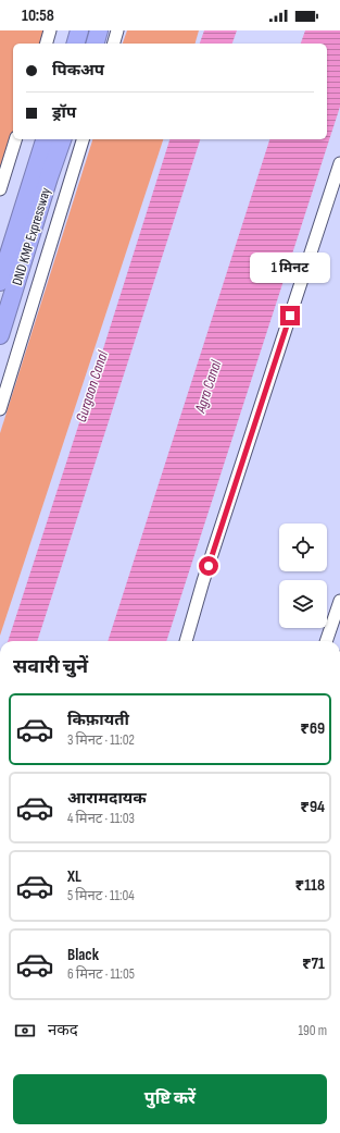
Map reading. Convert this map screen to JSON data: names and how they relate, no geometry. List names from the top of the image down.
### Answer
{
  "streets": {
    "highway": ["DND KMP Expressway"]
  },
  "water": ["Gurgaon Canal", "Agra Canal"],
  "page": {
    "status": "10:58",
    "banner": ["पिकअप", "ड्रॉप"],
    "bubble": "1 मिनट",
    "heading": "सवारी चुनें",
    "list": [
      {
        "name": "किफ़ायती",
        "note": "3 मिनट · 11:02",
        "value": "₹69"
      },
      {
        "name": "आरामदायक",
        "note": "4 मिनट · 11:03",
        "value": "₹94"
      },
      {
        "name": "XL",
        "note": "5 मिनट · 11:04",
        "value": "₹118"
      },
      {
        "name": "Black",
        "note": "6 मिनट · 11:05",
        "value": "₹71"
      }
    ],
    "pay": ["नकद", "190 m"],
    "buttons": "पुष्टि करें"
  }
}
